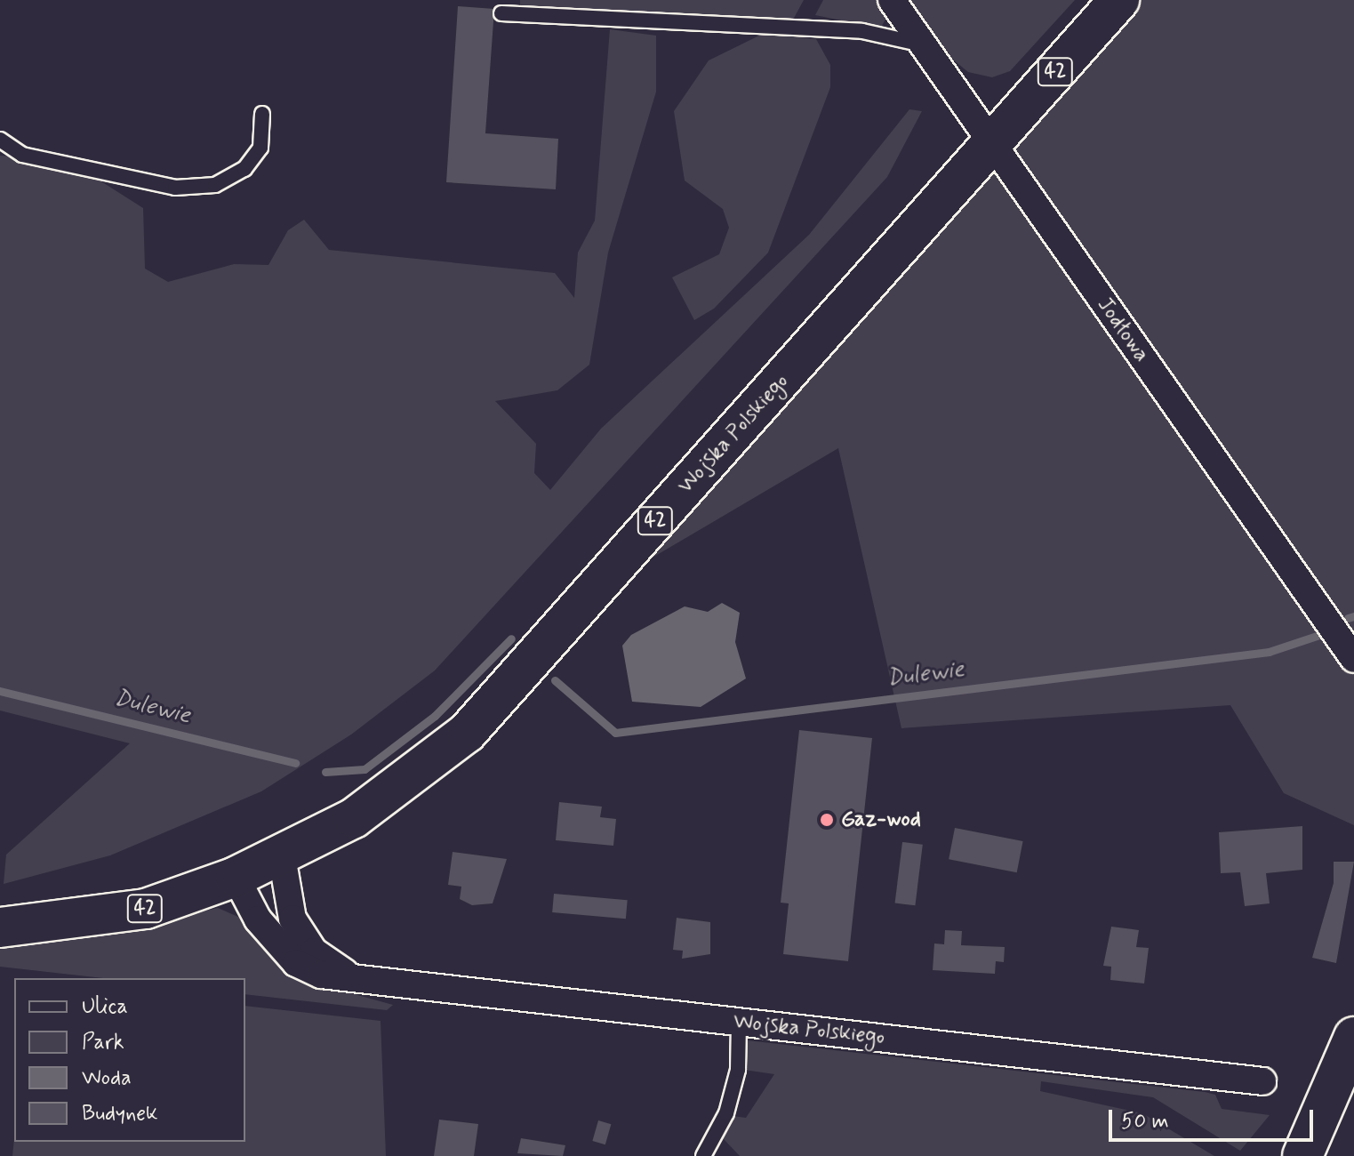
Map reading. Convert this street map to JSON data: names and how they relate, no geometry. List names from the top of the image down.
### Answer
{
  "streets": {
    "main road": ["42", "Wojska Polskiego"],
    "street": ["Jodłowa"]
  },
  "crossings": [
    ["Jodłowa", "Wojska Polskiego"]
  ],
  "water": ["Dulewie"],
  "places": ["Gaz-wod"],
  "legend": [
    "Ulica",
    "Park",
    "Woda",
    "Budynek"
  ],
  "scale_bar": "50 m"
}
